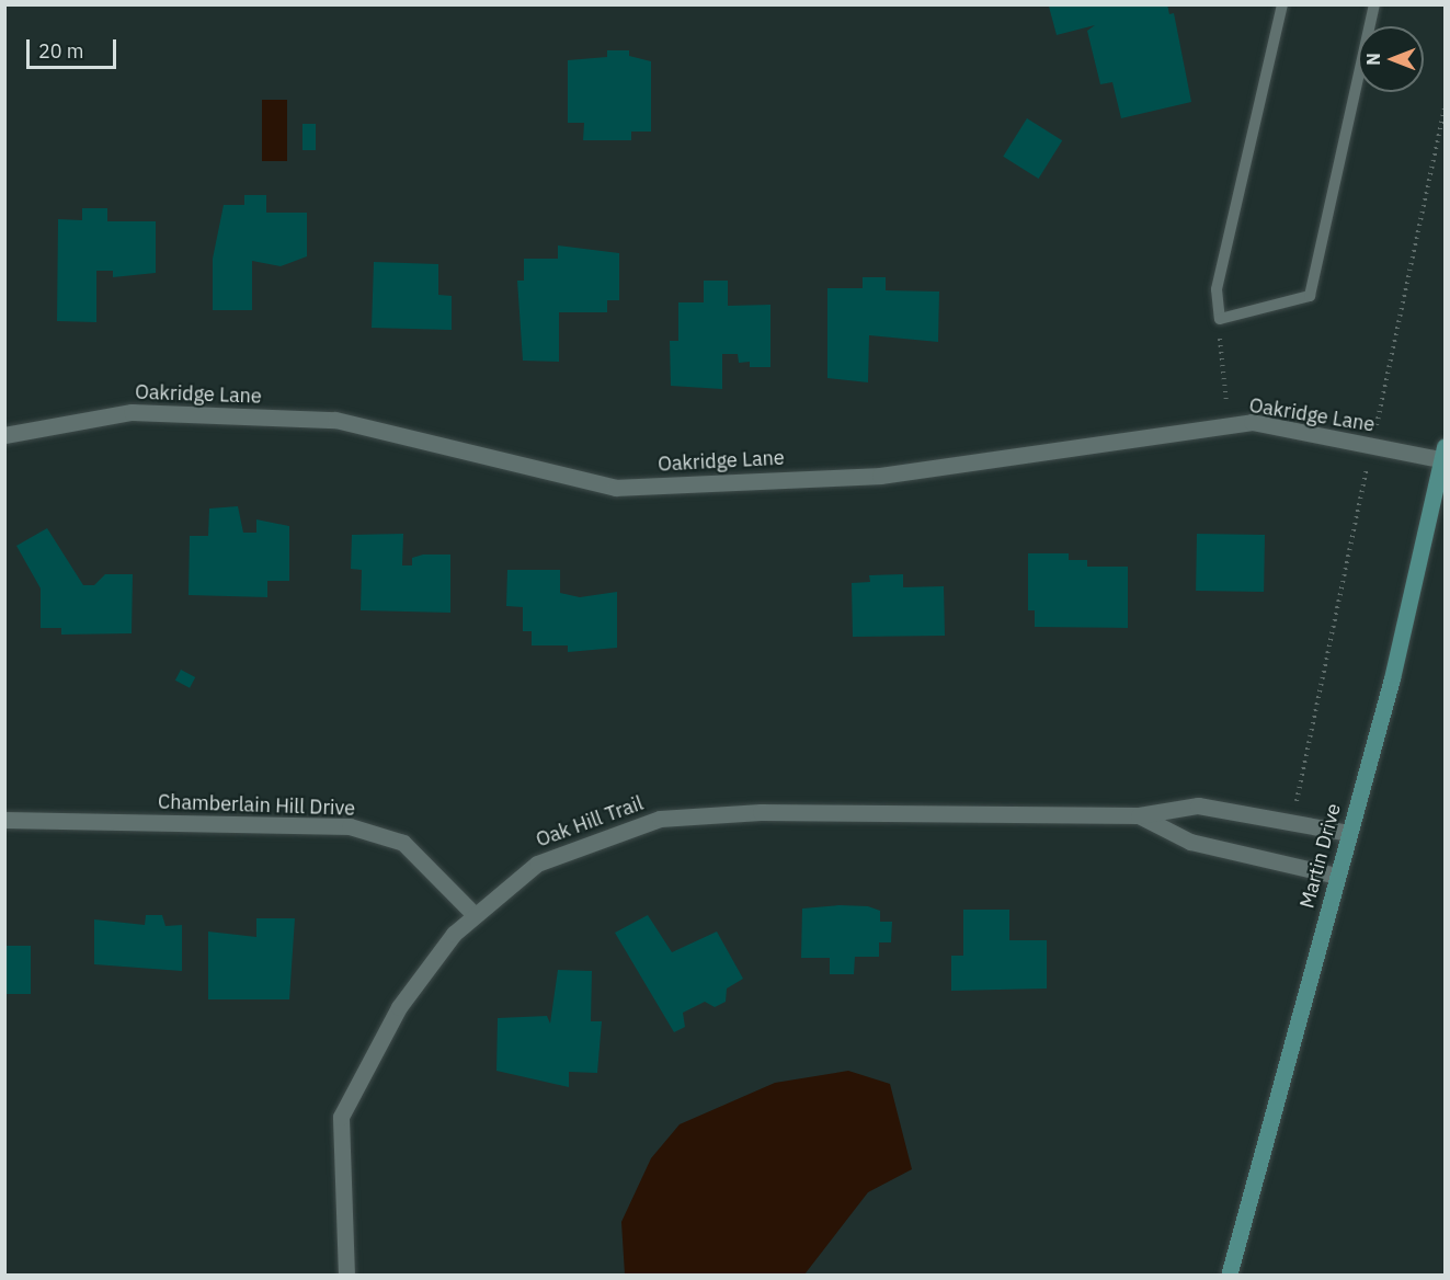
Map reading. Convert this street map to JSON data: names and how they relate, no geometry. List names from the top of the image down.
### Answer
{
  "streets": {
    "street": [
      "Oakridge Lane",
      "Chamberlain Hill Drive",
      "Oak Hill Trail",
      "Martin Drive"
    ]
  },
  "crossings": [
    ["Oakridge Lane", "Martin Drive"],
    ["Chamberlain Hill Drive", "Oak Hill Trail"],
    ["Oak Hill Trail", "Martin Drive"]
  ],
  "scale_bar": "20 m",
  "north": "left"
}
